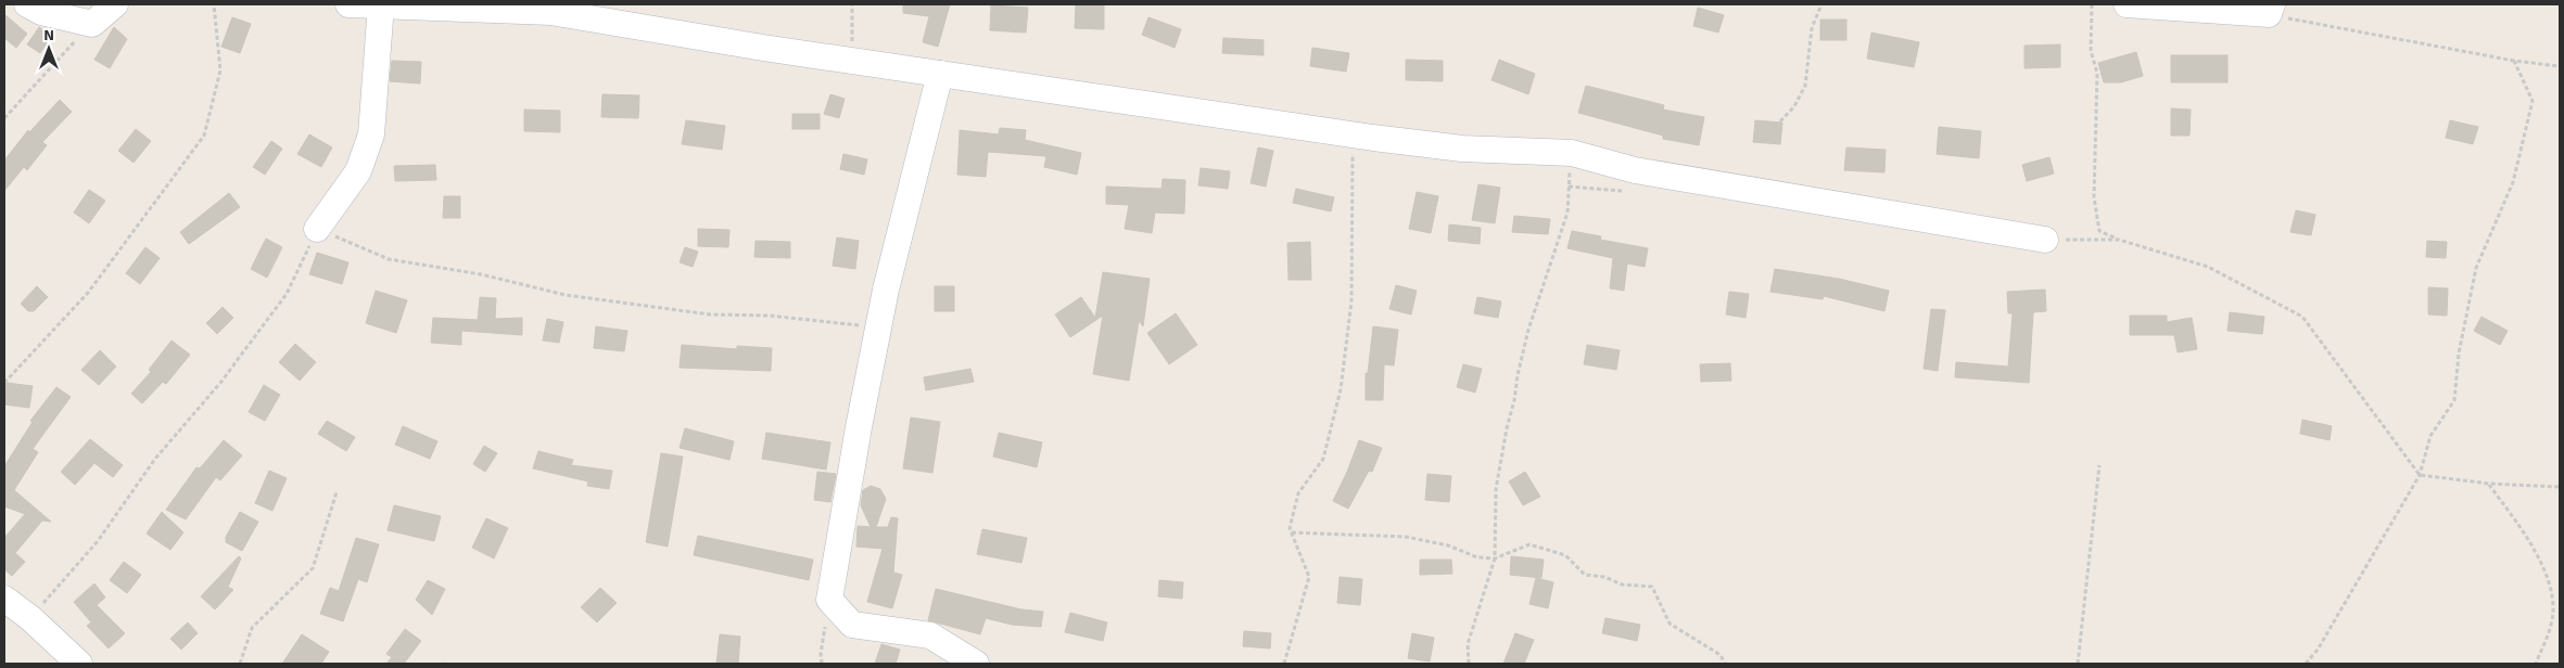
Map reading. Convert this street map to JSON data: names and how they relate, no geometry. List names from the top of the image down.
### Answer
{
  "north": "top"
}
